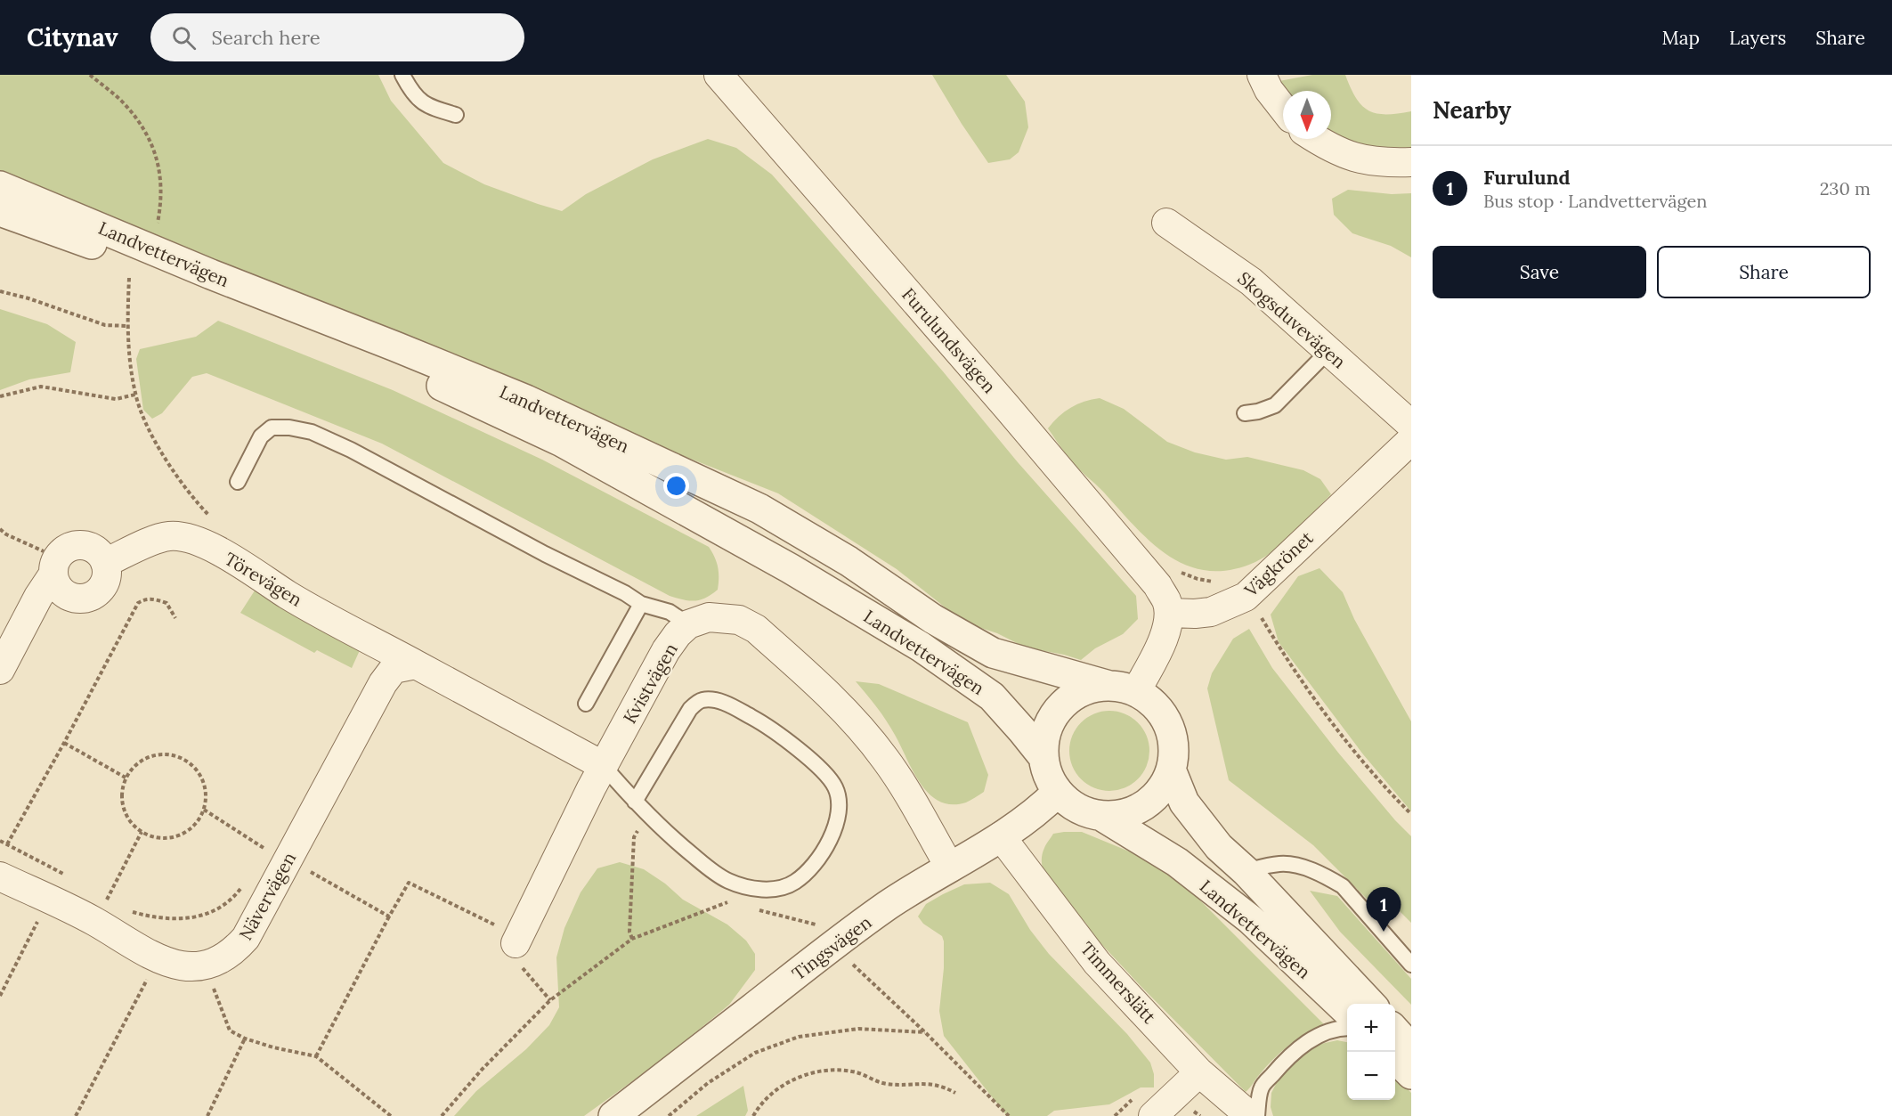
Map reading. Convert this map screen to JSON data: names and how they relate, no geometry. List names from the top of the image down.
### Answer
{
  "streets": {
    "street": [
      "Landvettervägen",
      "Skogsduvevägen",
      "Furulundsvägen",
      "Vägkrönet",
      "Törevägen",
      "Kvistvägen",
      "Nävervägen",
      "Tingsvägen",
      "Timmerslätt"
    ]
  },
  "crossings": [
    ["Landvettervägen", "Tingsvägen"],
    ["Furulundsvägen", "Vägkrönet"],
    ["Törevägen", "Kvistvägen"],
    ["Törevägen", "Nävervägen"],
    ["Kvistvägen", "Tingsvägen"],
    ["Tingsvägen", "Timmerslätt"]
  ],
  "north": "bottom",
  "page": {
    "header": "Citynav",
    "search": "Search here",
    "nav": ["Map", "Layers", "Share"],
    "heading": "Nearby",
    "list": [
      {
        "mark": "1",
        "name": "Furulund",
        "note": "Bus stop · Landvettervägen",
        "value": "230 m"
      }
    ],
    "buttons": ["Save", "Share"],
    "pins": "1",
    "map_buttons": ["+", "−"]
  }
}
